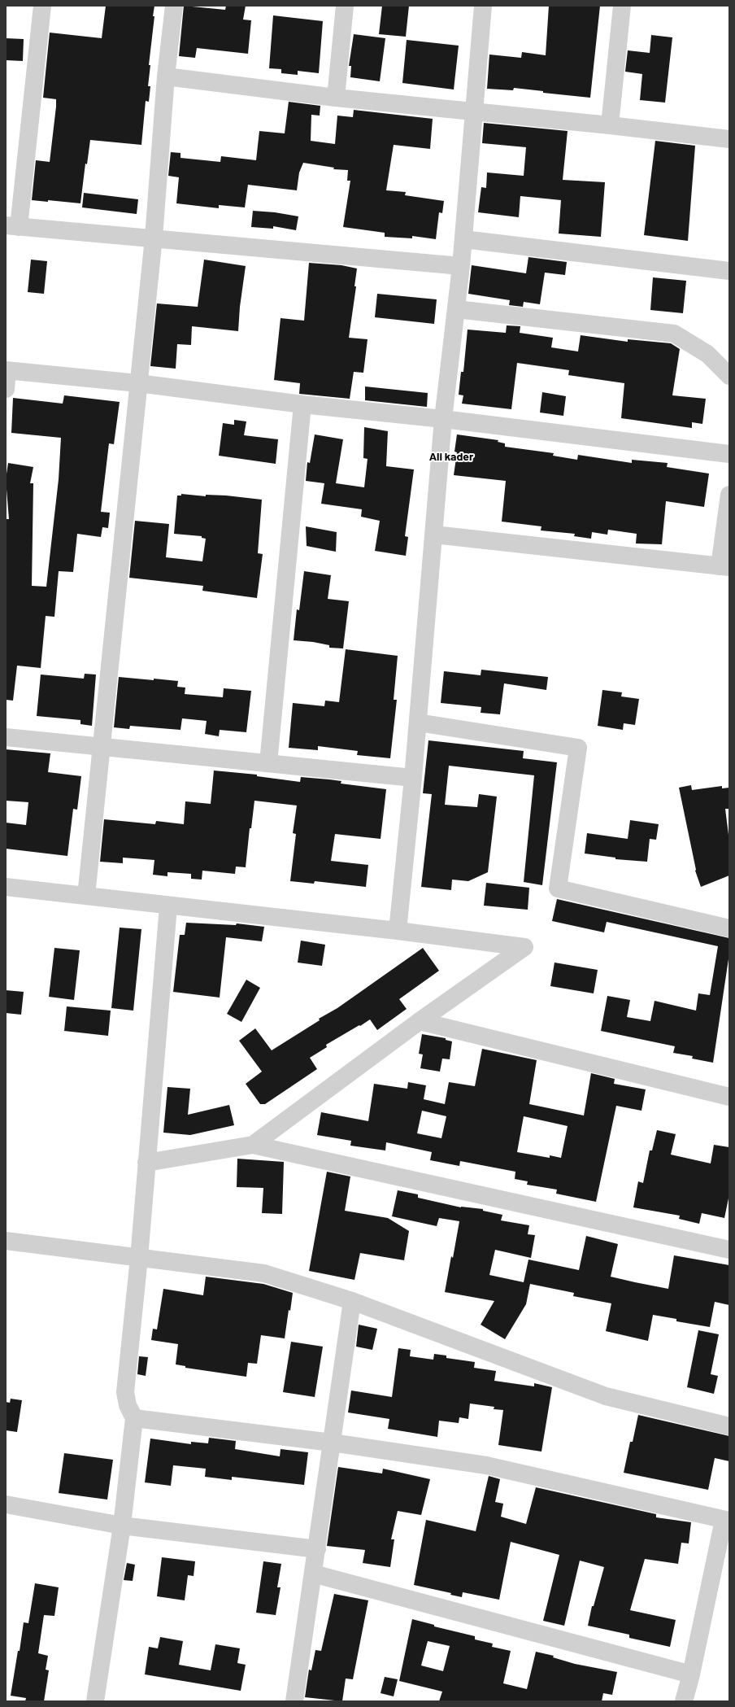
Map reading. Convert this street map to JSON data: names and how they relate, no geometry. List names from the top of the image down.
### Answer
{
  "districts": ["Ali kader"]
}
